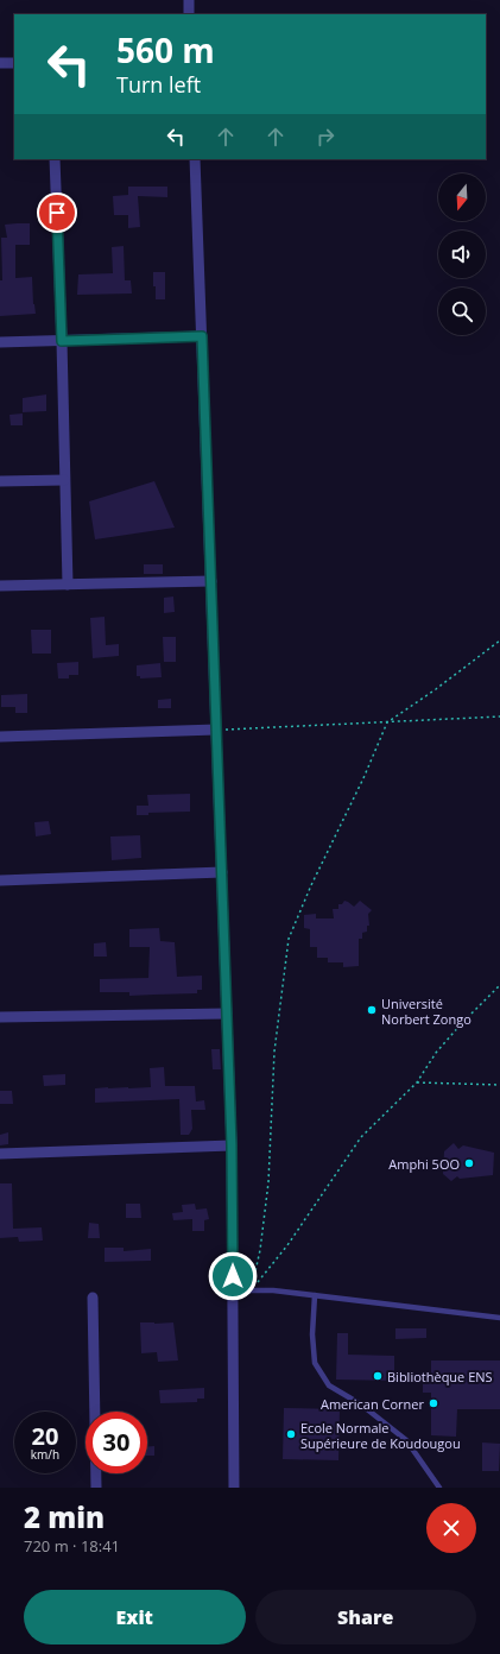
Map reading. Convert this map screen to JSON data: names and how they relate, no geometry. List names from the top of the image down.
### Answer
{
  "places": [
    "Université Norbert Zongo",
    "Amphi 5OO",
    "Bibliothèque ENS",
    "American Corner",
    "Ecole Normale Supérieure de Koudougou"
  ],
  "north": "bottom",
  "page": {
    "turn": ["560 m", "Turn left"],
    "speed": "20 km/h",
    "limit": "30",
    "heading": ["2 min", "720 m · 18:41"],
    "buttons": ["Exit", "Share"]
  }
}
